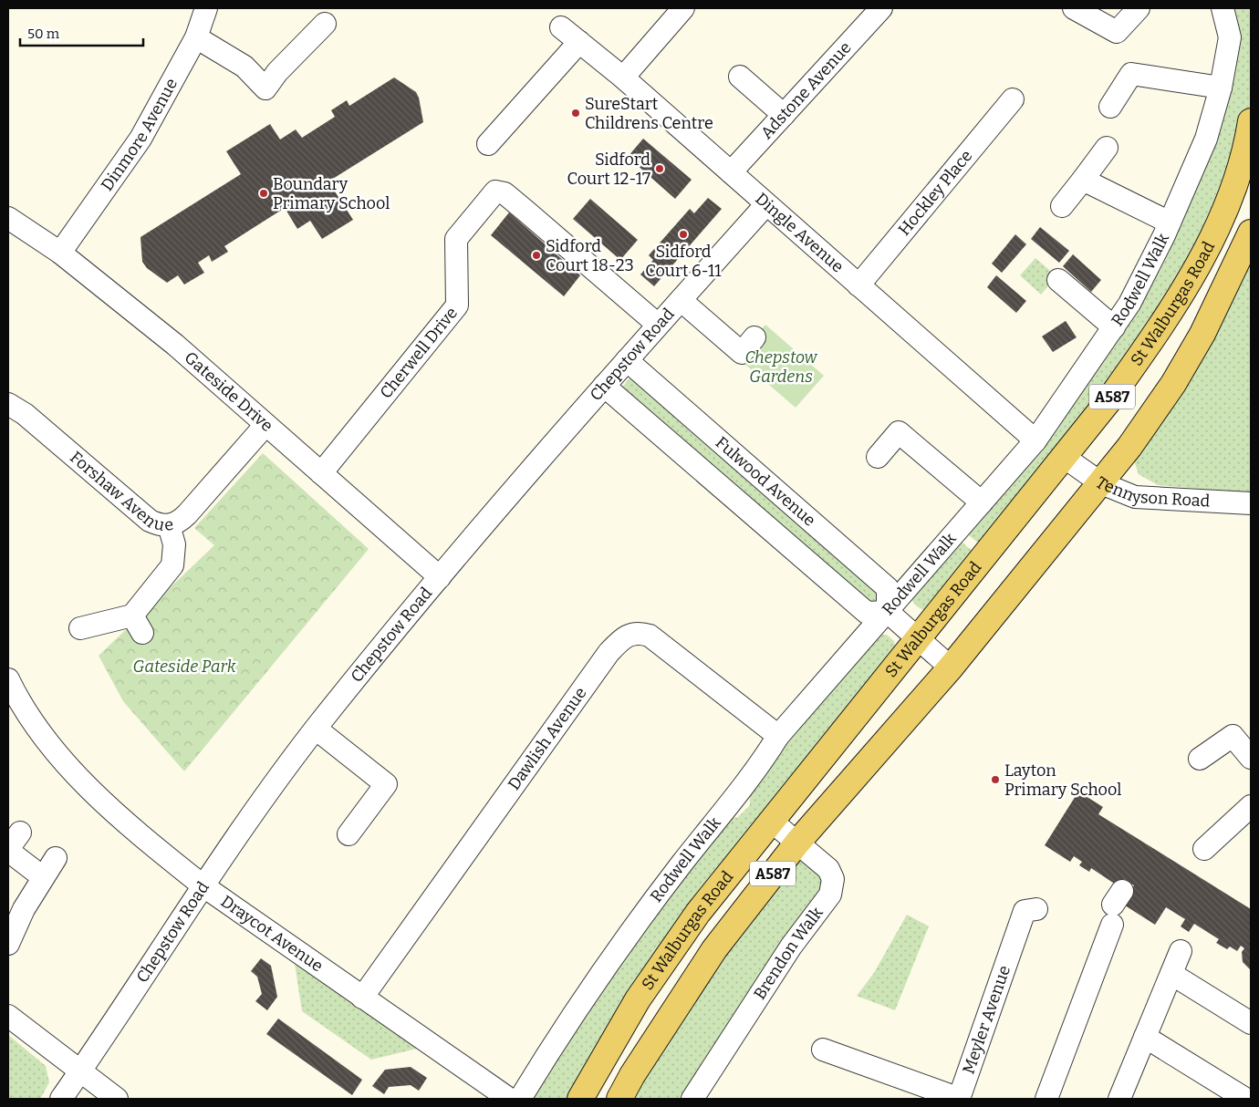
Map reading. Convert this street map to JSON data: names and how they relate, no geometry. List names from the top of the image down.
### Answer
{
  "streets": {
    "main road": ["St Walburgas Road", "A587"],
    "street": [
      "Adstone Avenue",
      "Dinmore Avenue",
      "Hockley Place",
      "Dingle Avenue",
      "Rodwell Walk",
      "Cherwell Drive",
      "Chepstow Road",
      "Gateside Drive",
      "Fulwood Avenue",
      "Forshaw Avenue",
      "Tennyson Road",
      "Dawlish Avenue",
      "Draycot Avenue",
      "Brendon Walk",
      "Meyler Avenue"
    ]
  },
  "crossings": [
    ["Adstone Avenue", "Dingle Avenue"],
    ["Dinmore Avenue", "Gateside Drive"],
    ["Hockley Place", "Dingle Avenue"],
    ["Dingle Avenue", "Rodwell Walk"],
    ["Dingle Avenue", "Chepstow Road"],
    ["Rodwell Walk", "Fulwood Avenue"],
    ["Rodwell Walk", "Dawlish Avenue"],
    ["St Walburgas Road", "Tennyson Road"],
    ["St Walburgas Road", "Brendon Walk"],
    ["Cherwell Drive", "Chepstow Road"],
    ["Cherwell Drive", "Gateside Drive"],
    ["Chepstow Road", "Gateside Drive"],
    ["Chepstow Road", "Fulwood Avenue"],
    ["Chepstow Road", "Draycot Avenue"],
    ["Gateside Drive", "Forshaw Avenue"],
    ["Dawlish Avenue", "Draycot Avenue"]
  ],
  "parks": ["Chepstow Gardens", "Gateside Park"],
  "places": [
    "SureStart Childrens Centre",
    "Sidford Court 12-17",
    "Boundary Primary School",
    "Sidford Court 6-11",
    "Sidford Court 18-23",
    "Layton Primary School"
  ],
  "scale_bar": "50 m"
}
